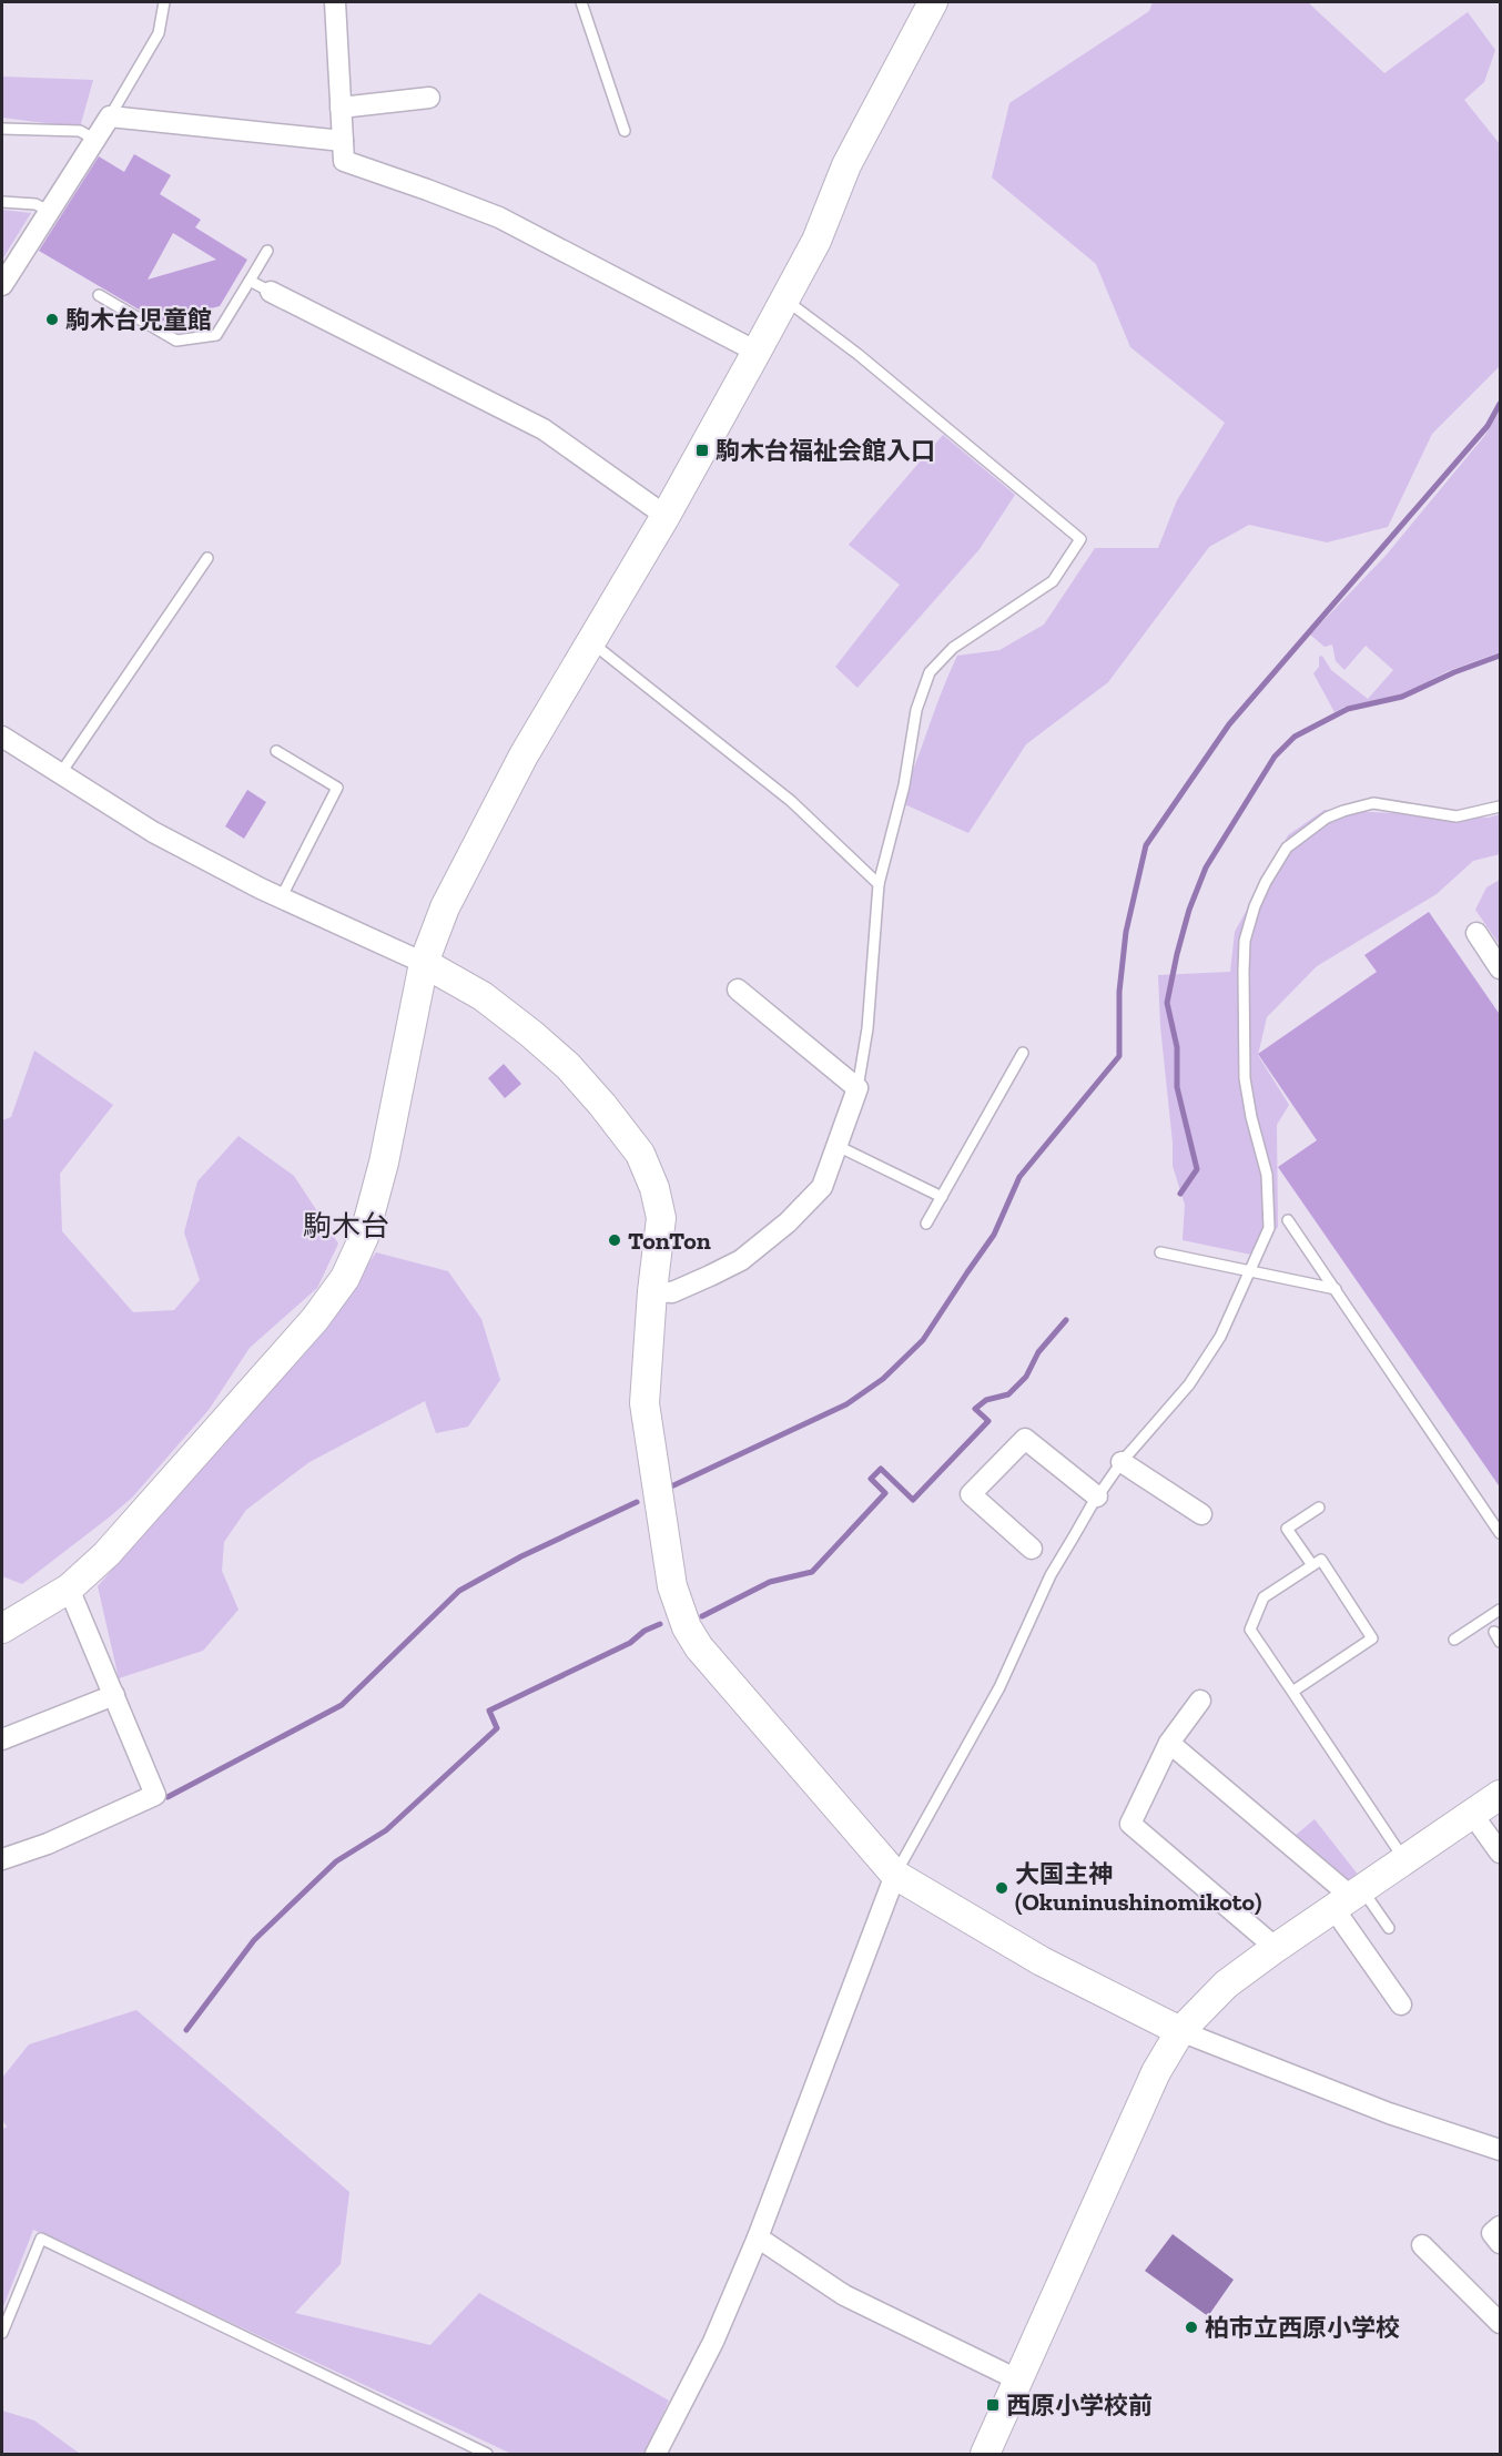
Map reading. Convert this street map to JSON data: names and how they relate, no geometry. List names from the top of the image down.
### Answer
{
  "districts": ["駒木台"],
  "places": {
    "other": [
      "駒木台児童館",
      "TonTon",
      "大国主神 (Okuninushinomikoto)",
      "柏市立西原小学校"
    ],
    "transit": ["駒木台福祉会館入口", "西原小学校前"]
  }
}
